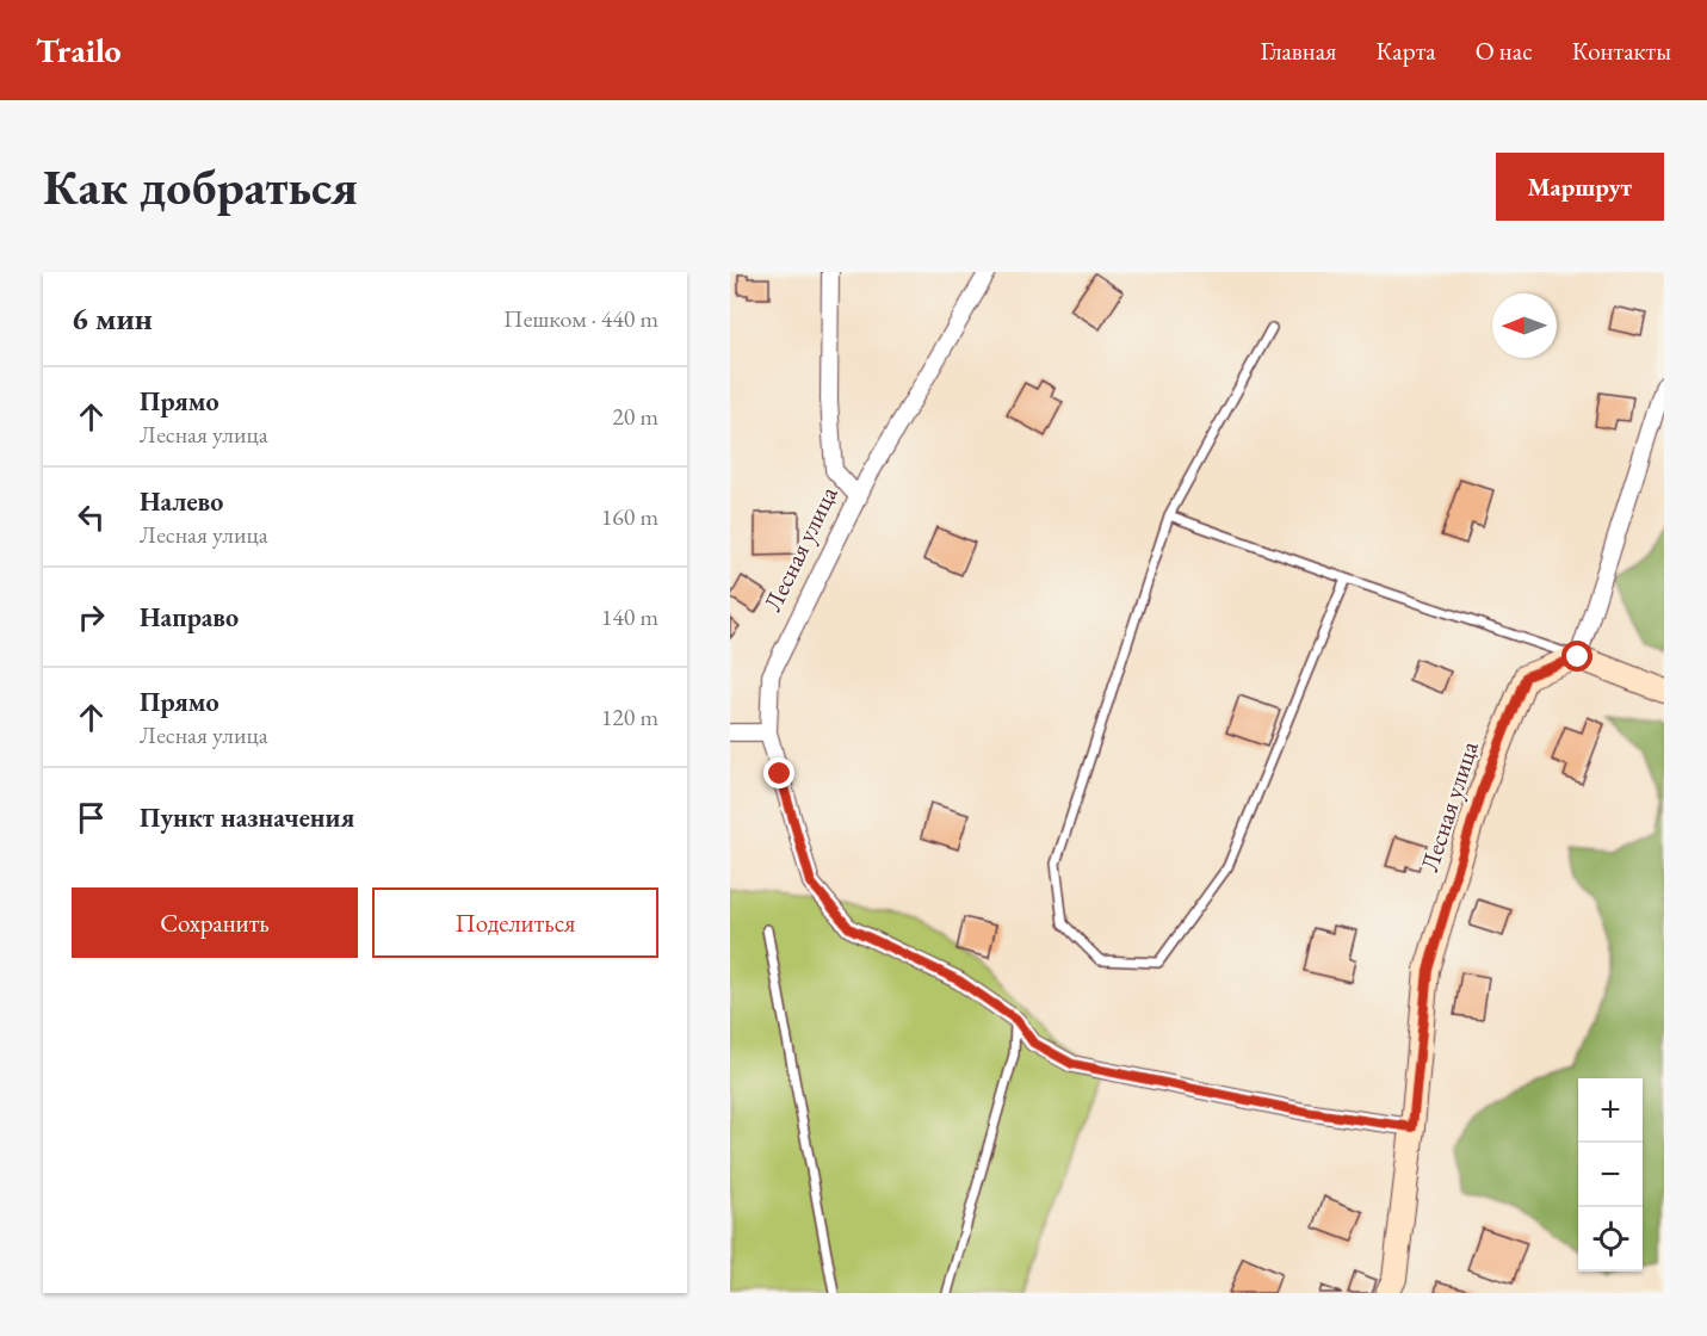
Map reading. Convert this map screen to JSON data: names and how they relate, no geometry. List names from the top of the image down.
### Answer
{
  "streets": {
    "street": ["Лесная улица"]
  },
  "north": "left",
  "page": {
    "header": "Trailo",
    "nav": [
      "Главная",
      "Карта",
      "О нас",
      "Контакты"
    ],
    "buttons": [
      "Маршрут",
      ["Сохранить", "Поделиться"]
    ],
    "title": "Как добраться",
    "heading": ["6 мин", "Пешком · 440 m"],
    "list": [
      ["Прямо", "Лесная улица", "20 m"],
      ["Налево", "Лесная улица", "160 m"],
      ["Направо", "140 m"],
      ["Прямо", "Лесная улица", "120 m"],
      "Пункт назначения"
    ],
    "map_buttons": ["+", "−"]
  }
}
